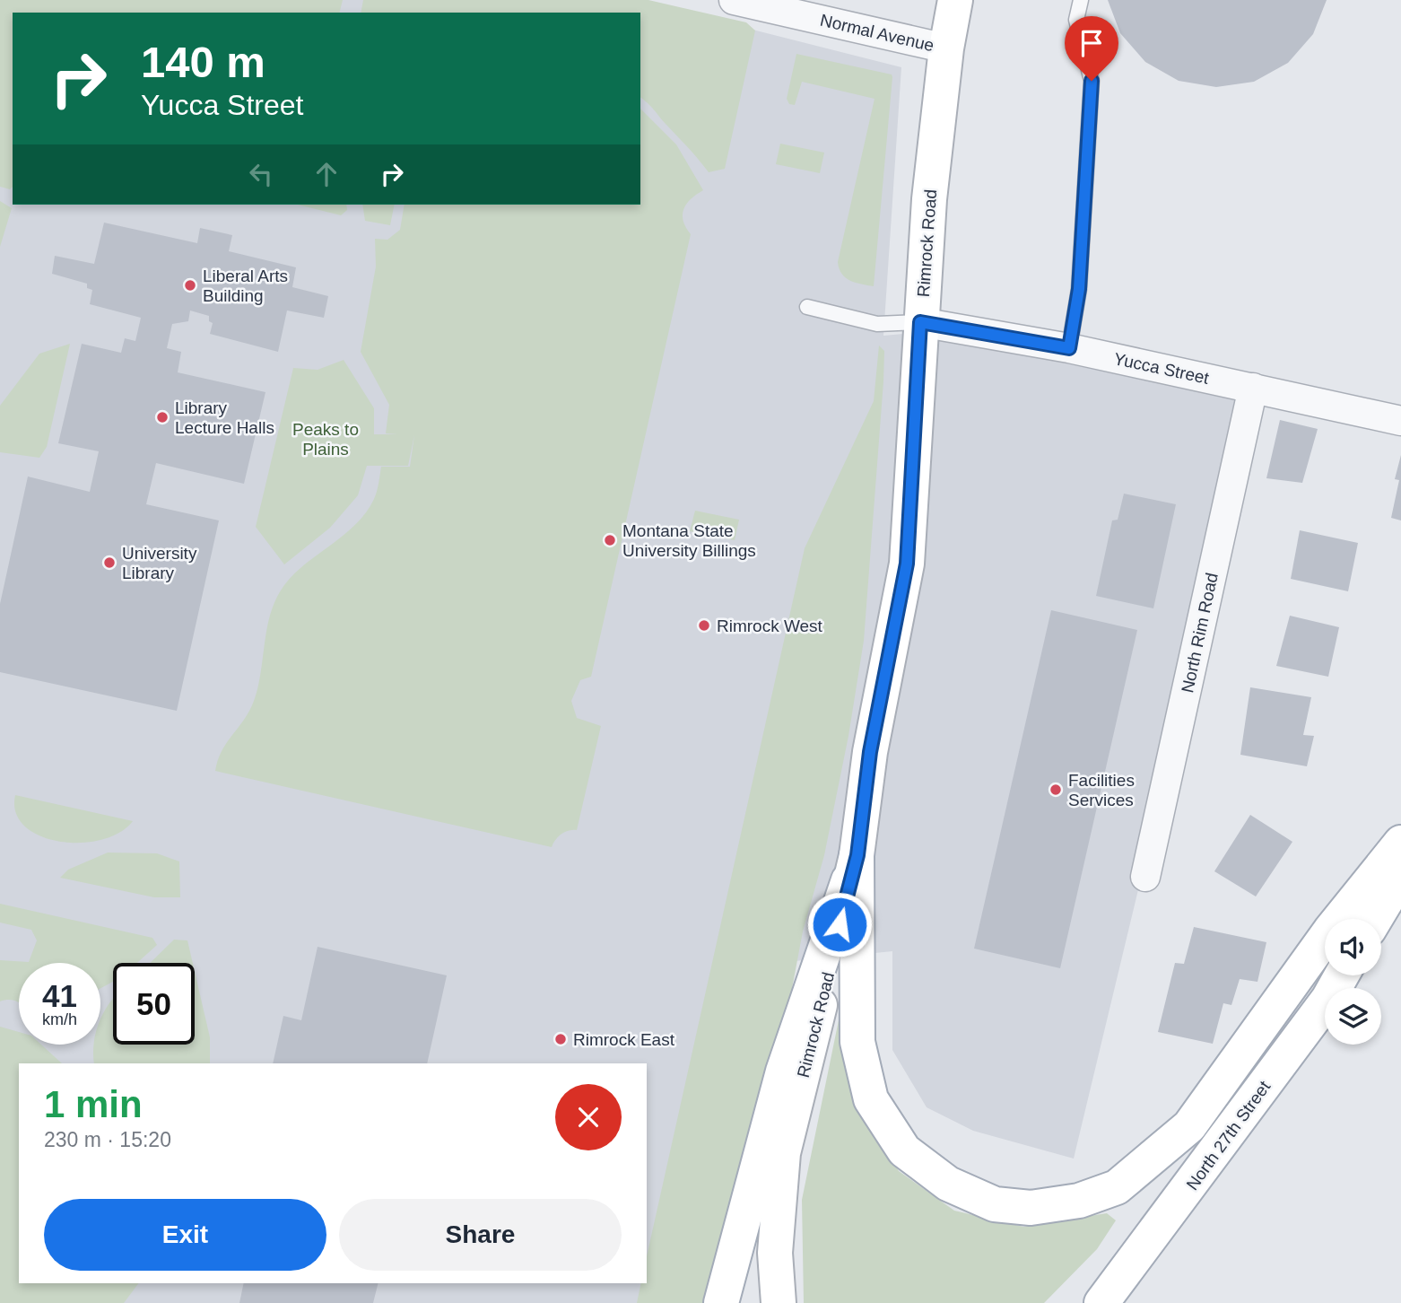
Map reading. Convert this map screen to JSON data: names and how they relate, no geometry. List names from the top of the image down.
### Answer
{
  "streets": {
    "main road": ["Rimrock Road", "North 27th Street"],
    "street": ["Normal Avenue", "Yucca Street", "North Rim Road"]
  },
  "crossings": [
    ["Normal Avenue", "Rimrock Road"],
    ["Rimrock Road", "Yucca Street"],
    ["Yucca Street", "North Rim Road"]
  ],
  "parks": ["Peaks to Plains"],
  "places": [
    "Liberal Arts Building",
    "Library Lecture Halls",
    "Montana State University Billings",
    "University Library",
    "Rimrock West",
    "Facilities Services",
    "Rimrock East"
  ],
  "page": {
    "turn": ["140 m", "Yucca Street"],
    "speed": "41 km/h",
    "limit": "50",
    "heading": ["1 min", "230 m · 15:20"],
    "buttons": ["Exit", "Share"]
  }
}
